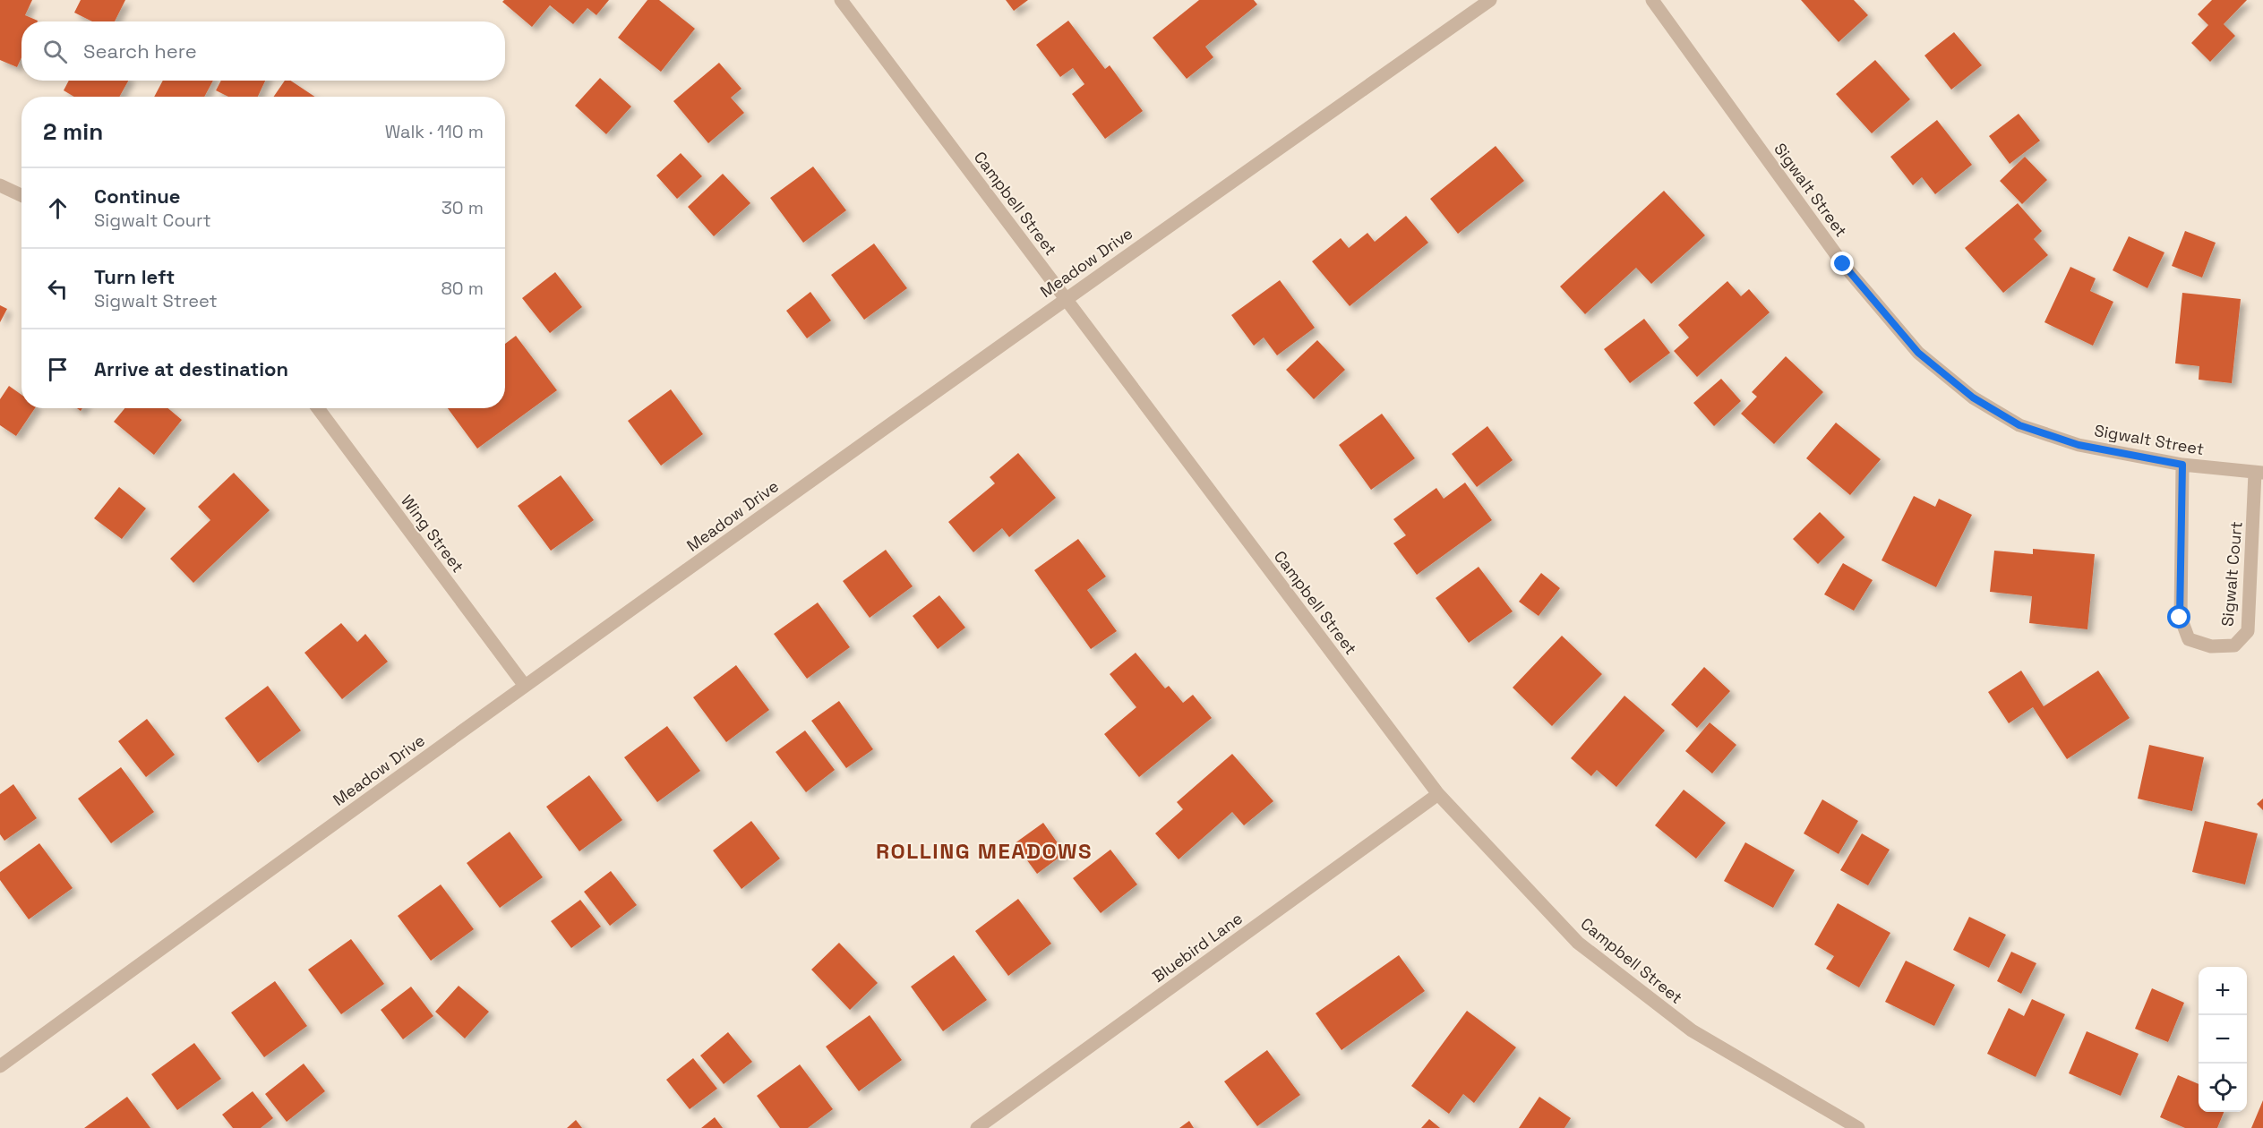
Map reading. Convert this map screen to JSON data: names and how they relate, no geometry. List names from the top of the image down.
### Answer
{
  "streets": {
    "street": [
      "Sigwalt Street",
      "Campbell Street",
      "Meadow Drive",
      "Wing Street",
      "Sigwalt Court",
      "Bluebird Lane"
    ]
  },
  "crossings": [
    ["Sigwalt Street", "Sigwalt Court"],
    ["Campbell Street", "Meadow Drive"],
    ["Campbell Street", "Bluebird Lane"],
    ["Meadow Drive", "Wing Street"]
  ],
  "districts": ["ROLLING MEADOWS"],
  "page": {
    "search": "Search here",
    "heading": ["2 min", "Walk · 110 m"],
    "list": [
      ["Continue", "Sigwalt Court", "30 m"],
      ["Turn left", "Sigwalt Street", "80 m"],
      "Arrive at destination"
    ],
    "map_buttons": ["+", "−"]
  }
}
